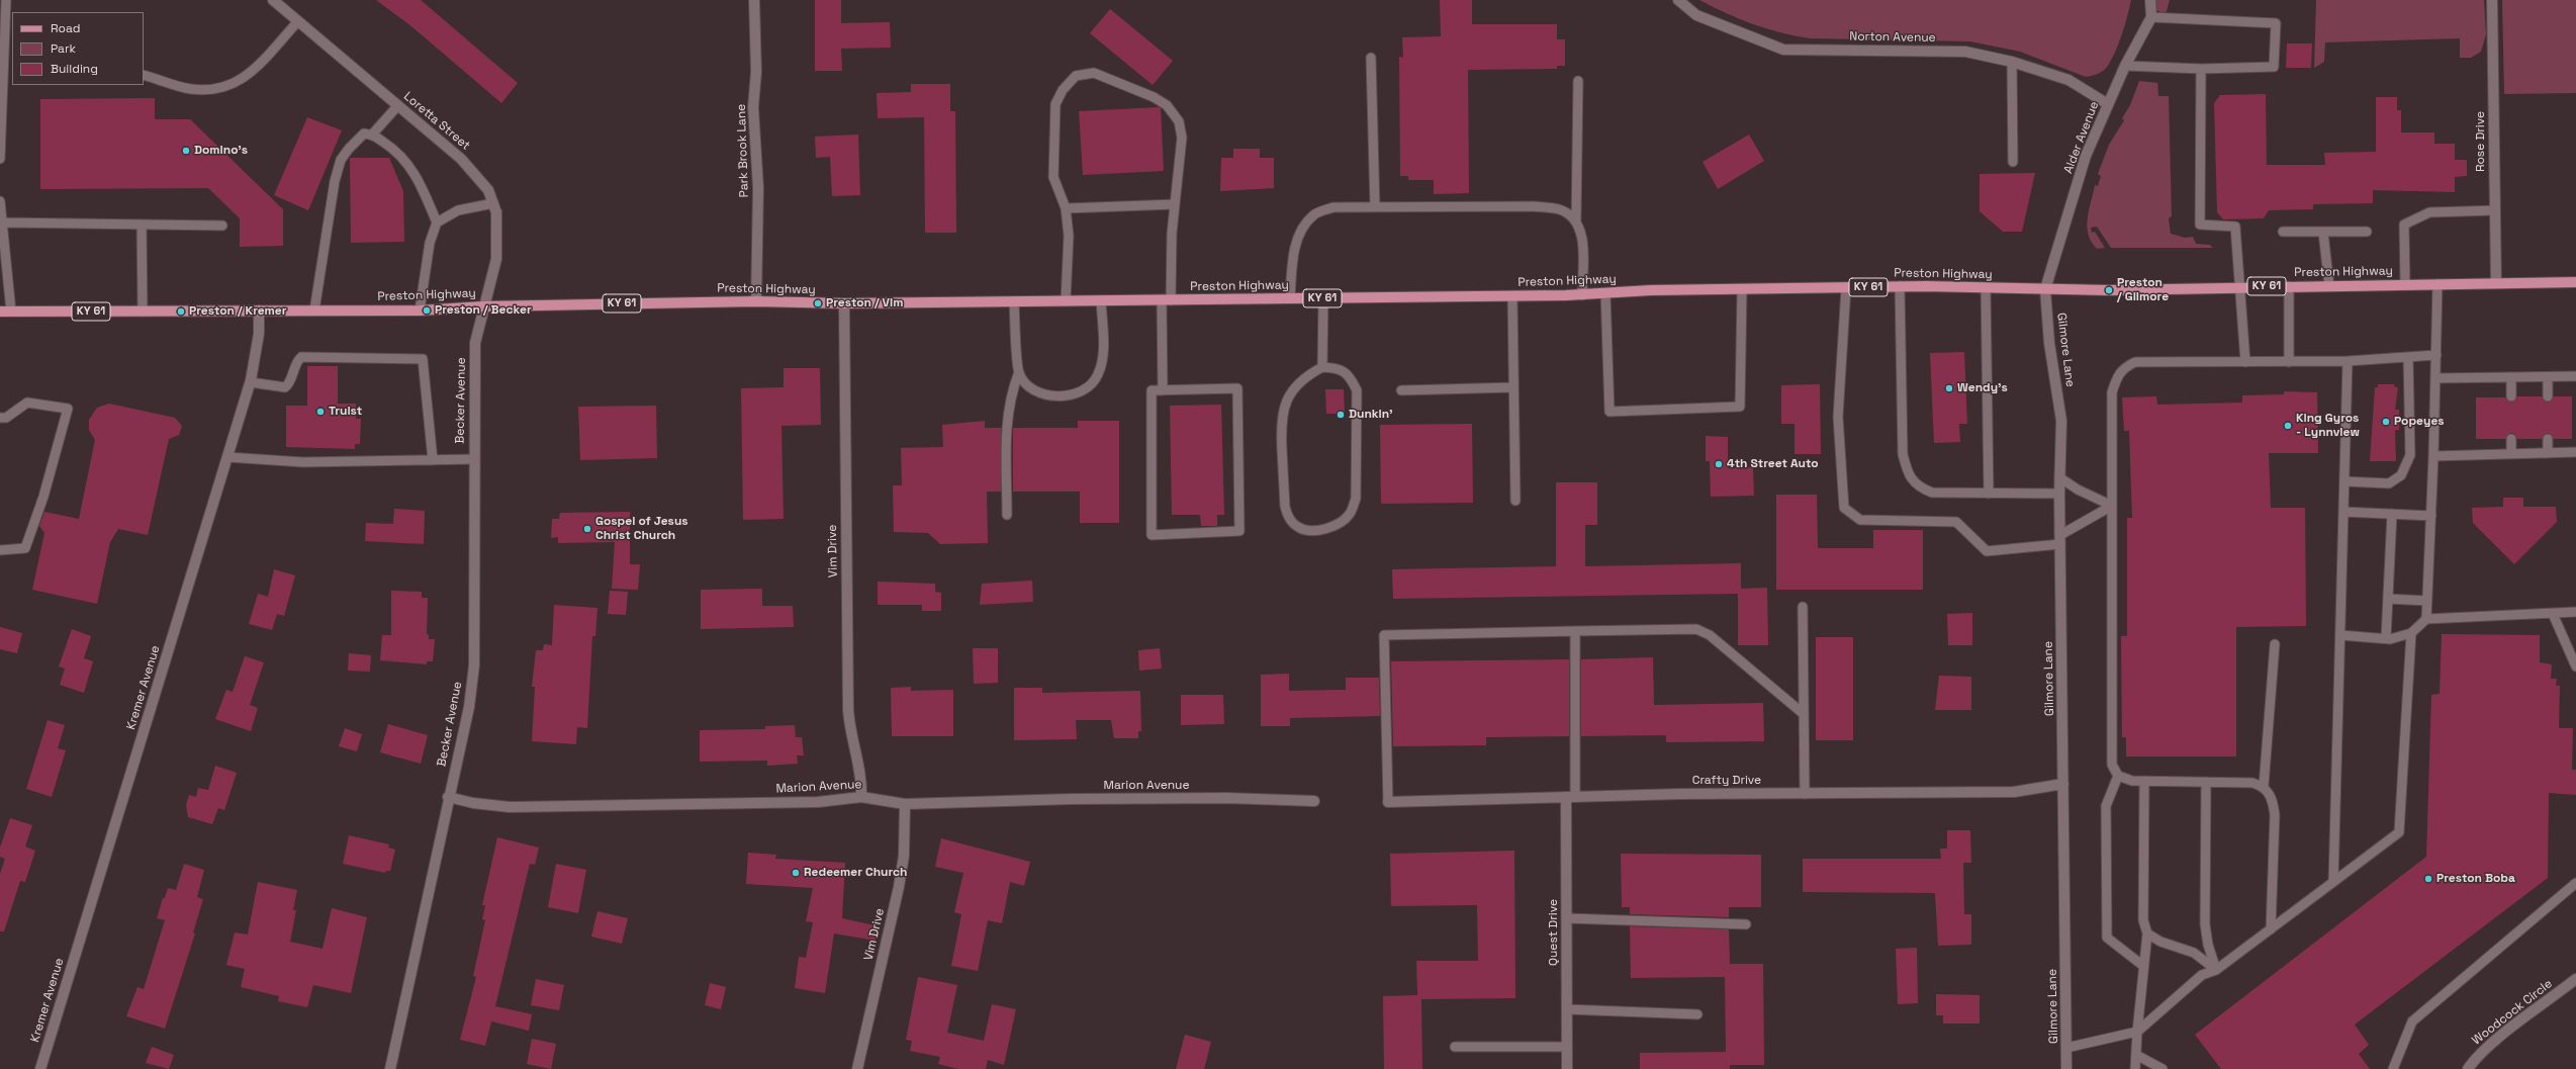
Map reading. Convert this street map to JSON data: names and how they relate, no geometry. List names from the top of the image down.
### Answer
{
  "streets": {
    "main road": ["Preston Highway", "KY 61"],
    "street": [
      "Norton Avenue",
      "Loretta Street",
      "Alder Avenue",
      "Rose Drive",
      "Park Brook Lane",
      "Gilmore Lane",
      "Becker Avenue",
      "Vim Drive",
      "Kremer Avenue",
      "Crafty Drive",
      "Marion Avenue",
      "Quest Drive",
      "Woodcock Circle"
    ]
  },
  "crossings": [
    ["Norton Avenue", "Alder Avenue"],
    ["Loretta Street", "Preston Highway"],
    ["Loretta Street", "Becker Avenue"],
    ["Alder Avenue", "Preston Highway"],
    ["Alder Avenue", "Gilmore Lane"],
    ["Rose Drive", "Preston Highway"],
    ["Park Brook Lane", "Preston Highway"],
    ["Preston Highway", "Gilmore Lane"],
    ["Preston Highway", "Becker Avenue"],
    ["Preston Highway", "Vim Drive"],
    ["Preston Highway", "Kremer Avenue"],
    ["Gilmore Lane", "Crafty Drive"],
    ["Becker Avenue", "Marion Avenue"],
    ["Vim Drive", "Marion Avenue"],
    ["Crafty Drive", "Quest Drive"]
  ],
  "places": [
    "Domino's",
    "Preston / Gilmore",
    "Preston / Vim",
    "Preston / Becker",
    "Preston / Kremer",
    "Wendy's",
    "Truist",
    "Dunkin'",
    "Popeyes",
    "King Gyros - Lynnview",
    "4th Street Auto",
    "Gospel of Jesus Christ Church",
    "Redeemer Church",
    "Preston Boba"
  ],
  "legend": ["Road", "Park", "Building"]
}
